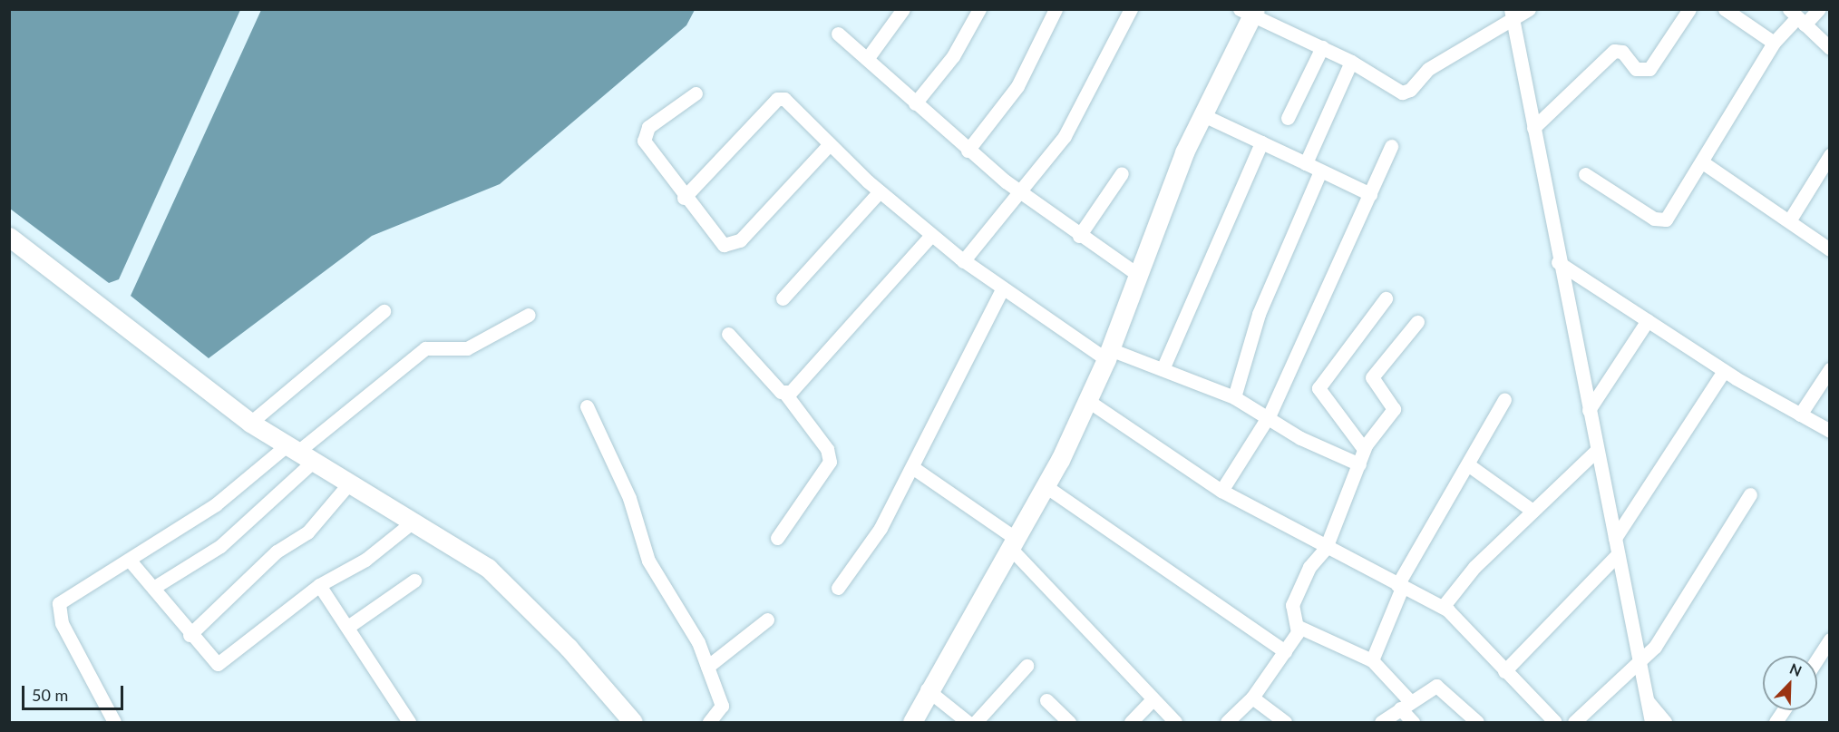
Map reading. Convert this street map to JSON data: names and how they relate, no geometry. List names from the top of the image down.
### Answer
{
  "scale_bar": "50 m",
  "north": "top right"
}
